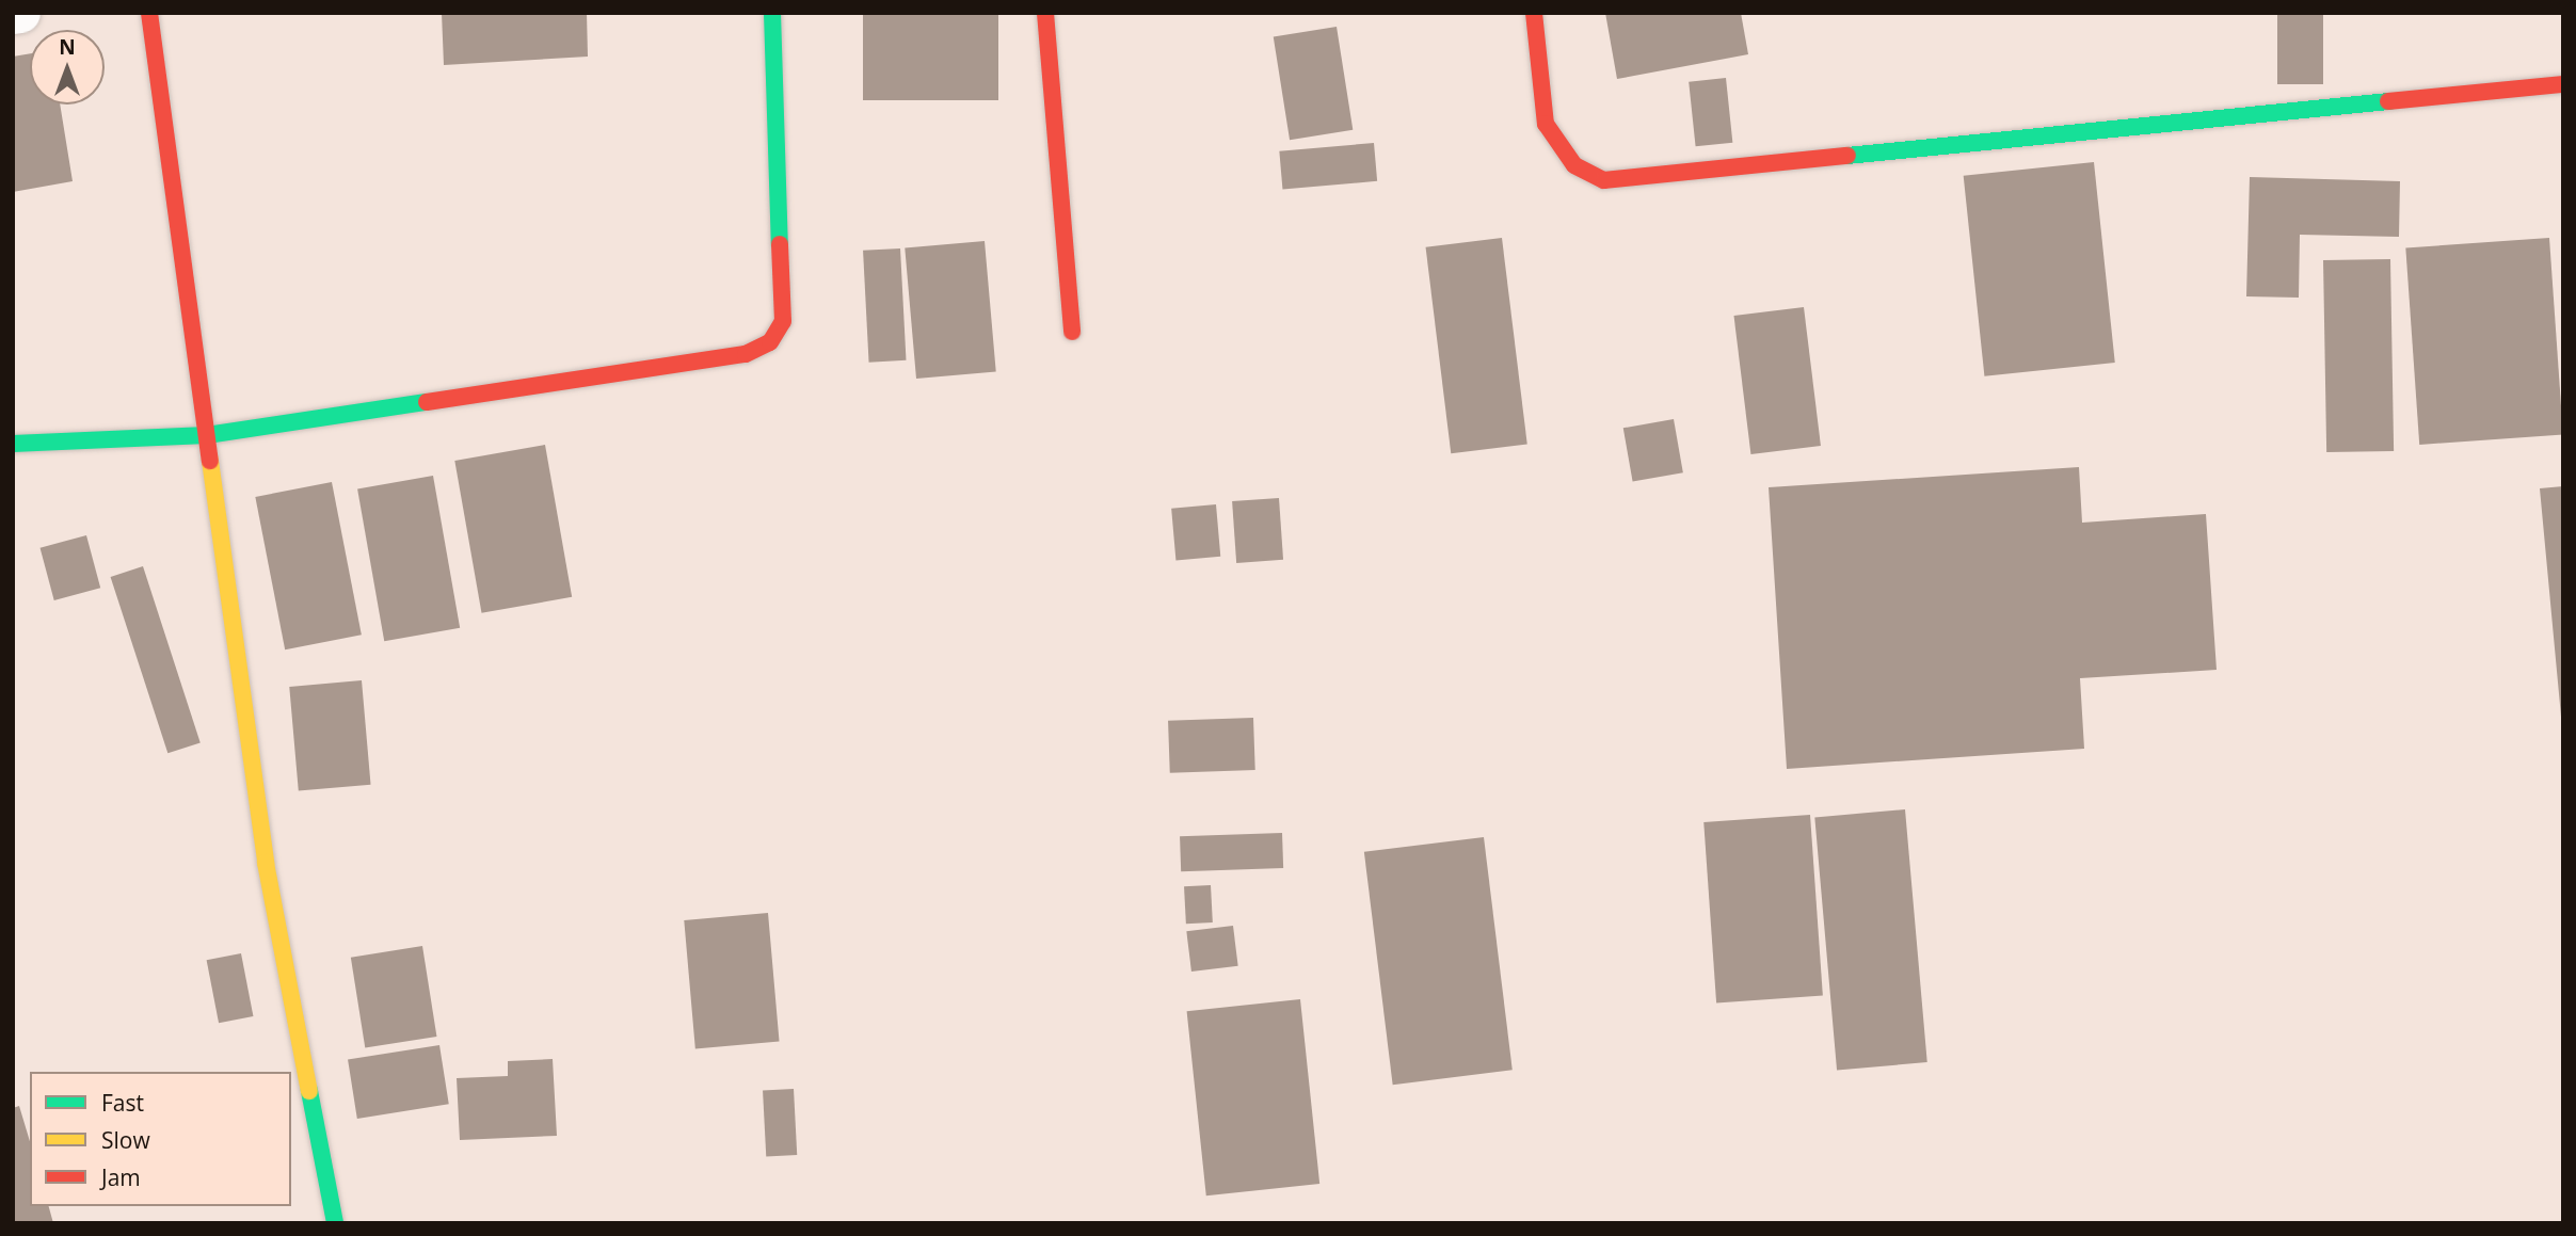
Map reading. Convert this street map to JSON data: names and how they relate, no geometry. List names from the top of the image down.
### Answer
{
  "legend": ["Fast", "Slow", "Jam"],
  "north": "top"
}
